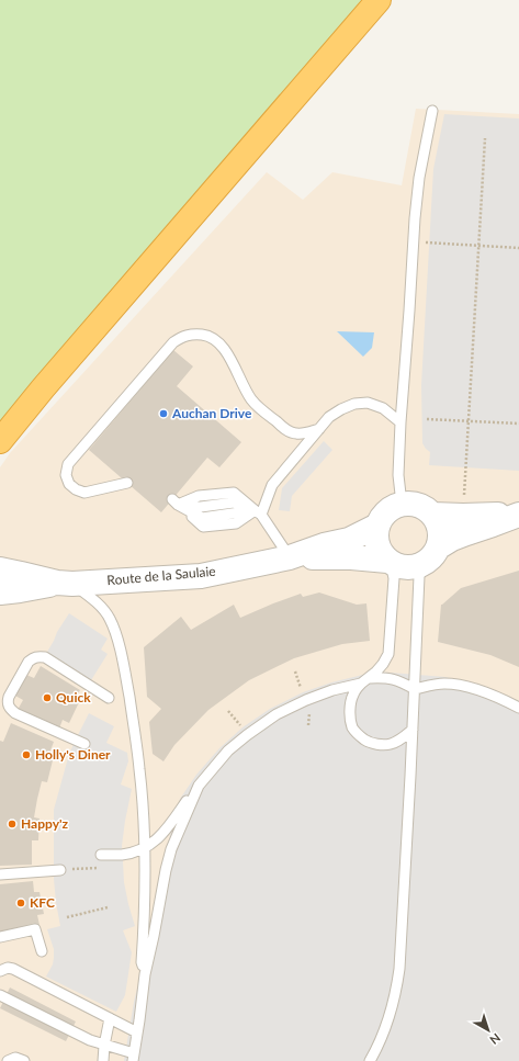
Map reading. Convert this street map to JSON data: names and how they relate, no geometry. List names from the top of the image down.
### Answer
{
  "streets": {
    "street": ["Route de la Saulaie"]
  },
  "places": [
    "Auchan Drive",
    "Quick",
    "Holly's Diner",
    "Happy'z",
    "KFC"
  ],
  "north": "bottom right"
}
